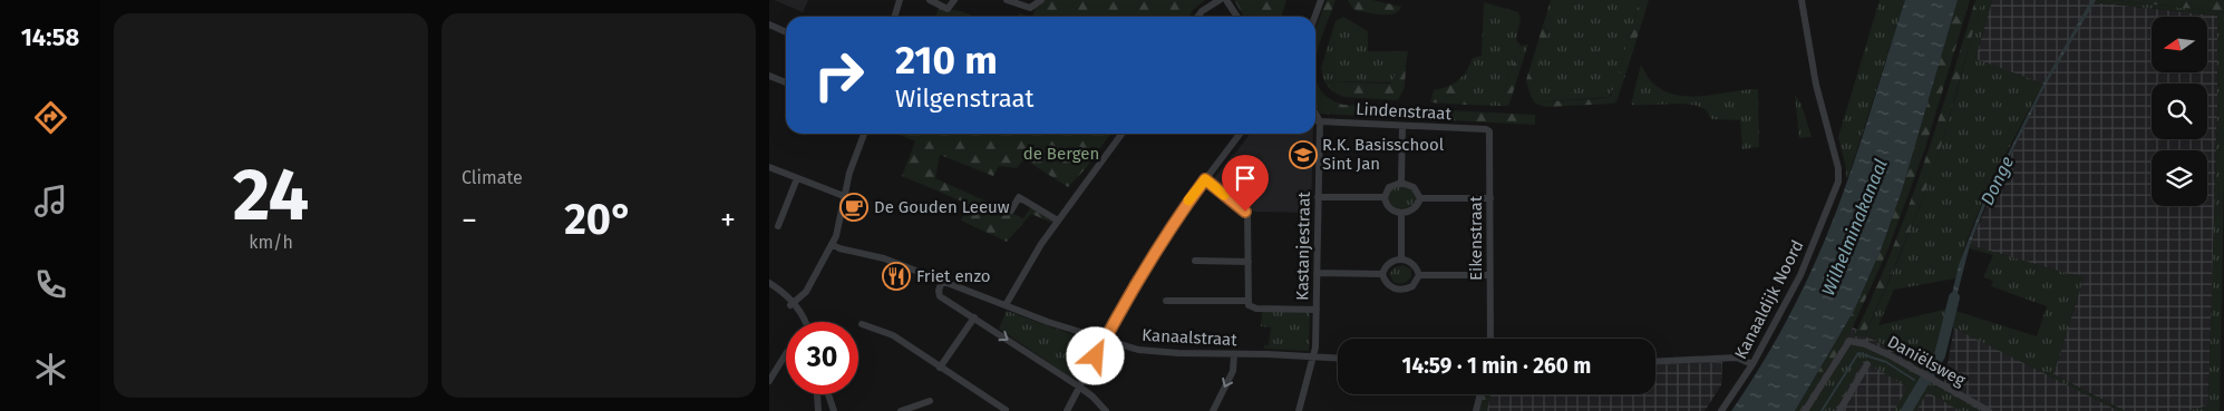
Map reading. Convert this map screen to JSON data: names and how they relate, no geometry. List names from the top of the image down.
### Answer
{
  "streets": {
    "street": [
      "Lindenstraat",
      "Eikenstraat",
      "Kastanjestraat",
      "Kanaaldijk Noord",
      "Kanaalstraat",
      "Daniëlsweg"
    ]
  },
  "crossings": [
    ["Lindenstraat", "Eikenstraat"],
    ["Lindenstraat", "Kastanjestraat"],
    ["Kastanjestraat", "Kanaalstraat"]
  ],
  "water": ["Donge", "Wilhelminakanaal"],
  "parks": ["de Bergen"],
  "places": {
    "school or university": ["R.K. Basisschool Sint Jan"],
    "cafe": ["De Gouden Leeuw"],
    "restaurant": ["Friet enzo"]
  },
  "north": "left",
  "page": {
    "tabs": "14:58",
    "tile": [
      ["24", "km/h"],
      "Climate"
    ],
    "turn": ["210 m", "Wilgenstraat"],
    "heat": ["−", "20°", "+"],
    "limit": "30",
    "trip": "14:59 · 1 min · 260 m"
  }
}
